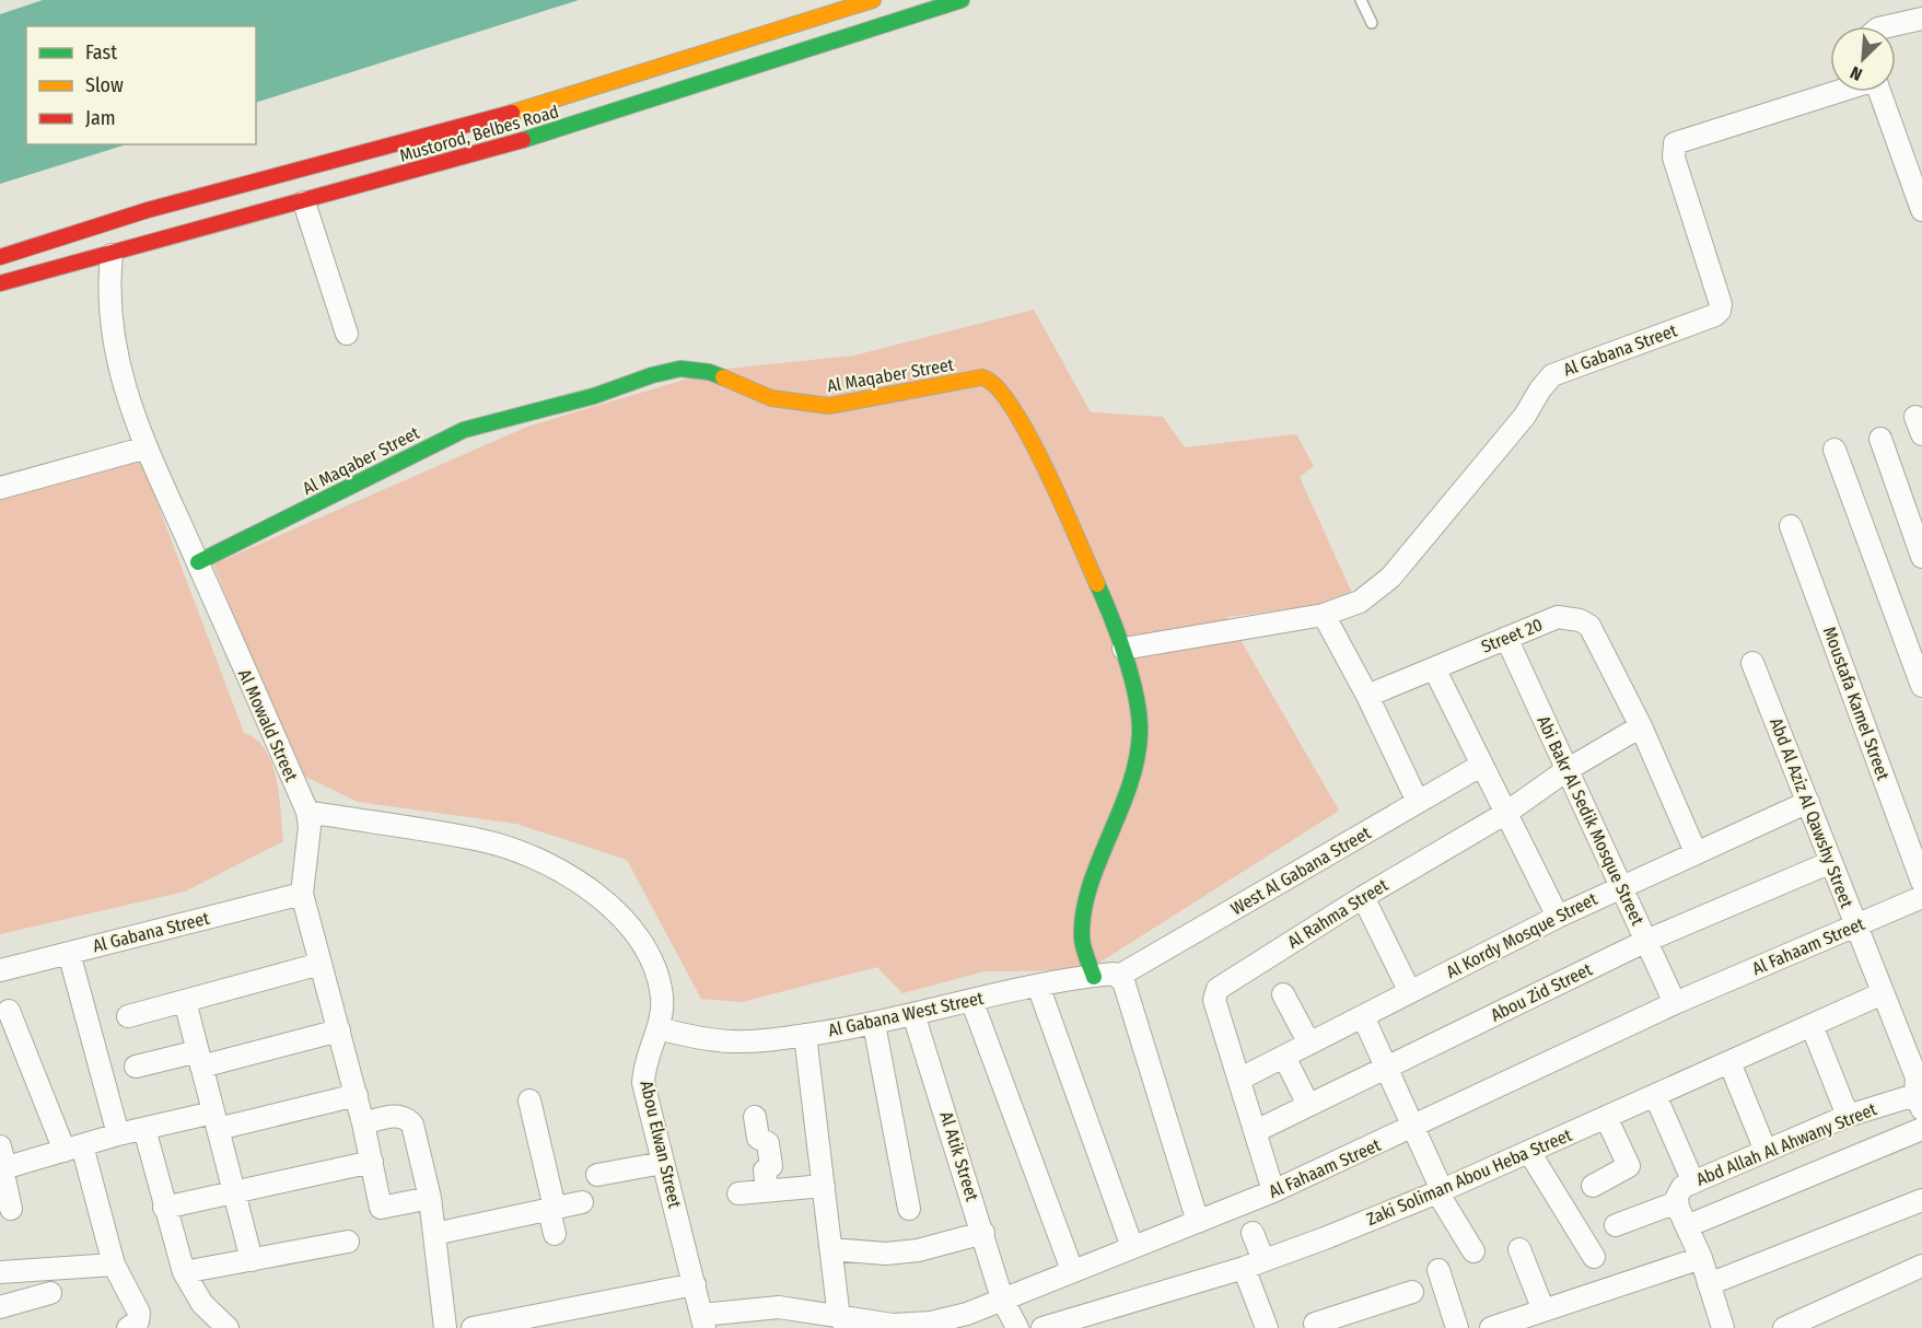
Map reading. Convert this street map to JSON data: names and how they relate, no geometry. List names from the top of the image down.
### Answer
{
  "streets": {
    "main road": ["Mustorod, Belbes Road", "Al Maqaber Street"],
    "street": [
      "Al Gabana Street",
      "Street 20",
      "Moustafa Kamel Street",
      "Al Mowald Street",
      "Abd Al Aziz Al Qawshy Street",
      "Abi Bakr Al Sedik Mosque Street",
      "West Al Gabana Street",
      "Al Rahma Street",
      "Al Kordy Mosque Street",
      "Al Fahaam Street",
      "Abou Zid Street",
      "Al Gabana West Street",
      "Abou Elwan Street",
      "Abd Allah Al Ahwany Street",
      "Al Atik Street",
      "Zaki Soliman Abou Heba Street"
    ]
  },
  "crossings": [
    ["Mustorod, Belbes Road", "Al Mowald Street"],
    ["Al Gabana Street", "Al Maqaber Street"],
    ["Al Gabana Street", "Al Mowald Street"],
    ["Al Maqaber Street", "Al Mowald Street"],
    ["Al Maqaber Street", "West Al Gabana Street"],
    ["Al Maqaber Street", "Al Gabana West Street"],
    ["Street 20", "Abi Bakr Al Sedik Mosque Street"],
    ["Street 20", "Al Rahma Street"],
    ["Street 20", "Al Kordy Mosque Street"],
    ["Al Mowald Street", "Abou Elwan Street"],
    ["Abd Al Aziz Al Qawshy Street", "Al Kordy Mosque Street"],
    ["Abd Al Aziz Al Qawshy Street", "Al Fahaam Street"],
    ["Abd Al Aziz Al Qawshy Street", "Abou Zid Street"],
    ["Abd Al Aziz Al Qawshy Street", "Abd Allah Al Ahwany Street"],
    ["Abd Al Aziz Al Qawshy Street", "Zaki Soliman Abou Heba Street"],
    ["Abi Bakr Al Sedik Mosque Street", "Al Rahma Street"],
    ["Abi Bakr Al Sedik Mosque Street", "Al Kordy Mosque Street"],
    ["Abi Bakr Al Sedik Mosque Street", "Al Fahaam Street"],
    ["Abi Bakr Al Sedik Mosque Street", "Abou Zid Street"],
    ["West Al Gabana Street", "Al Gabana West Street"],
    ["Al Rahma Street", "Al Kordy Mosque Street"],
    ["Al Rahma Street", "Al Fahaam Street"],
    ["Al Rahma Street", "Abou Zid Street"],
    ["Al Fahaam Street", "Abou Elwan Street"],
    ["Al Fahaam Street", "Al Atik Street"],
    ["Al Gabana West Street", "Abou Elwan Street"],
    ["Al Gabana West Street", "Al Atik Street"]
  ],
  "legend": ["Fast", "Slow", "Jam"],
  "north": "bottom left"
}
